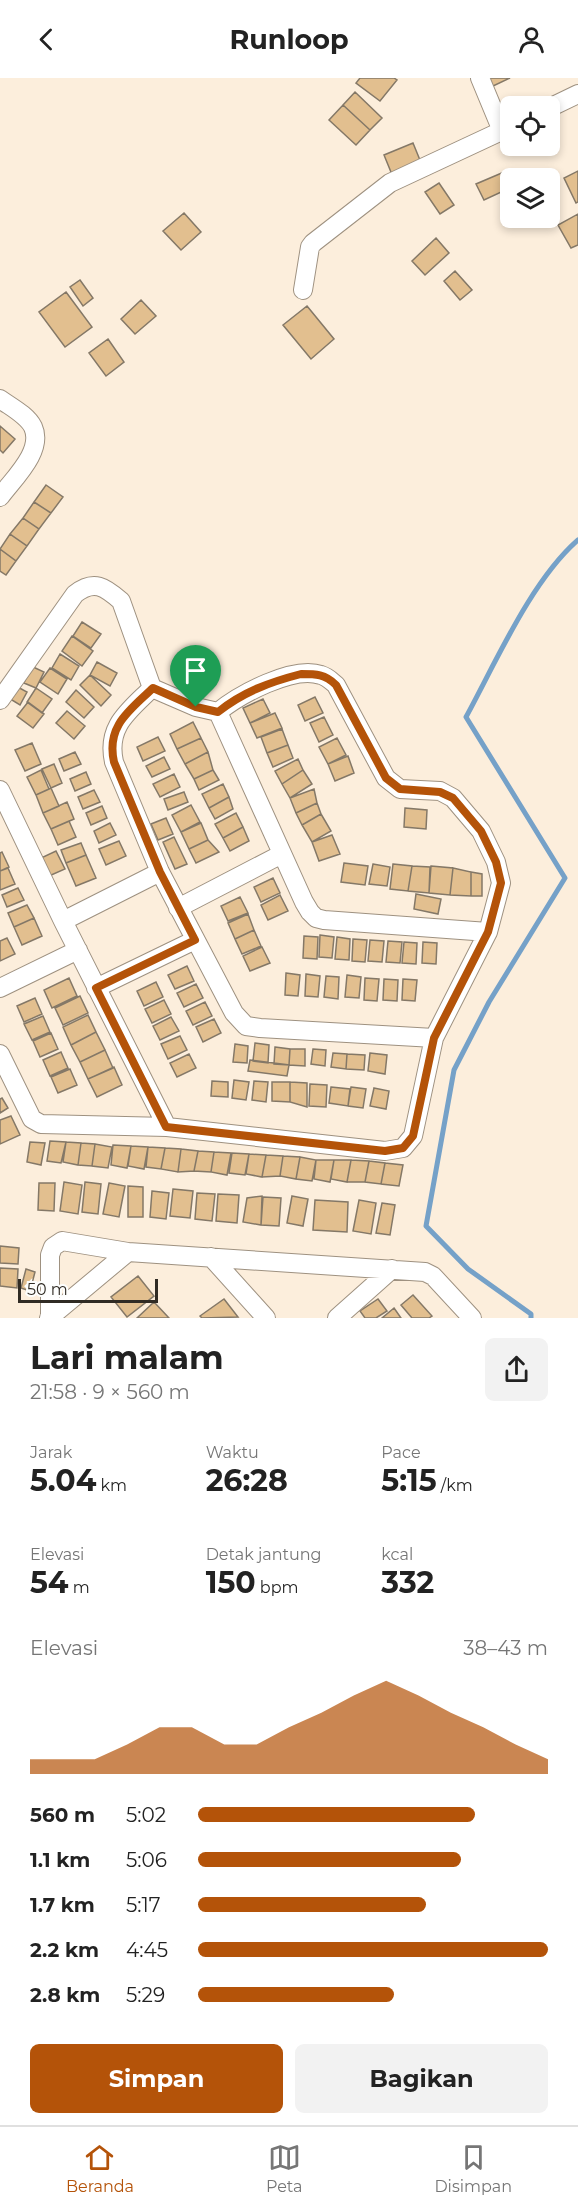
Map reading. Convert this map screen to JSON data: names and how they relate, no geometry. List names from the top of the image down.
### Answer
{
  "scale_bar": "50 m",
  "page": {
    "header": "Runloop",
    "scale": "50 m",
    "heading": ["Lari malam", "21:58 · 9 × 560 m"],
    "stats": [
      ["Jarak", "5.04 km"],
      ["Waktu", "26:28"],
      ["Pace", "5:15 /km"],
      ["Elevasi", "54 m"],
      ["Detak jantung", "150 bpm"],
      ["kcal", "332"]
    ],
    "chart": ["Elevasi", "38–43 m"],
    "list": [
      {
        "name": "560 m",
        "note": "5:02"
      },
      {
        "name": "1.1 km",
        "note": "5:06"
      },
      {
        "name": "1.7 km",
        "note": "5:17"
      },
      {
        "name": "2.2 km",
        "note": "4:45"
      },
      {
        "name": "2.8 km",
        "note": "5:29"
      }
    ],
    "buttons": ["Simpan", "Bagikan"],
    "tabs": ["Beranda", "Peta", "Disimpan"]
  }
}
